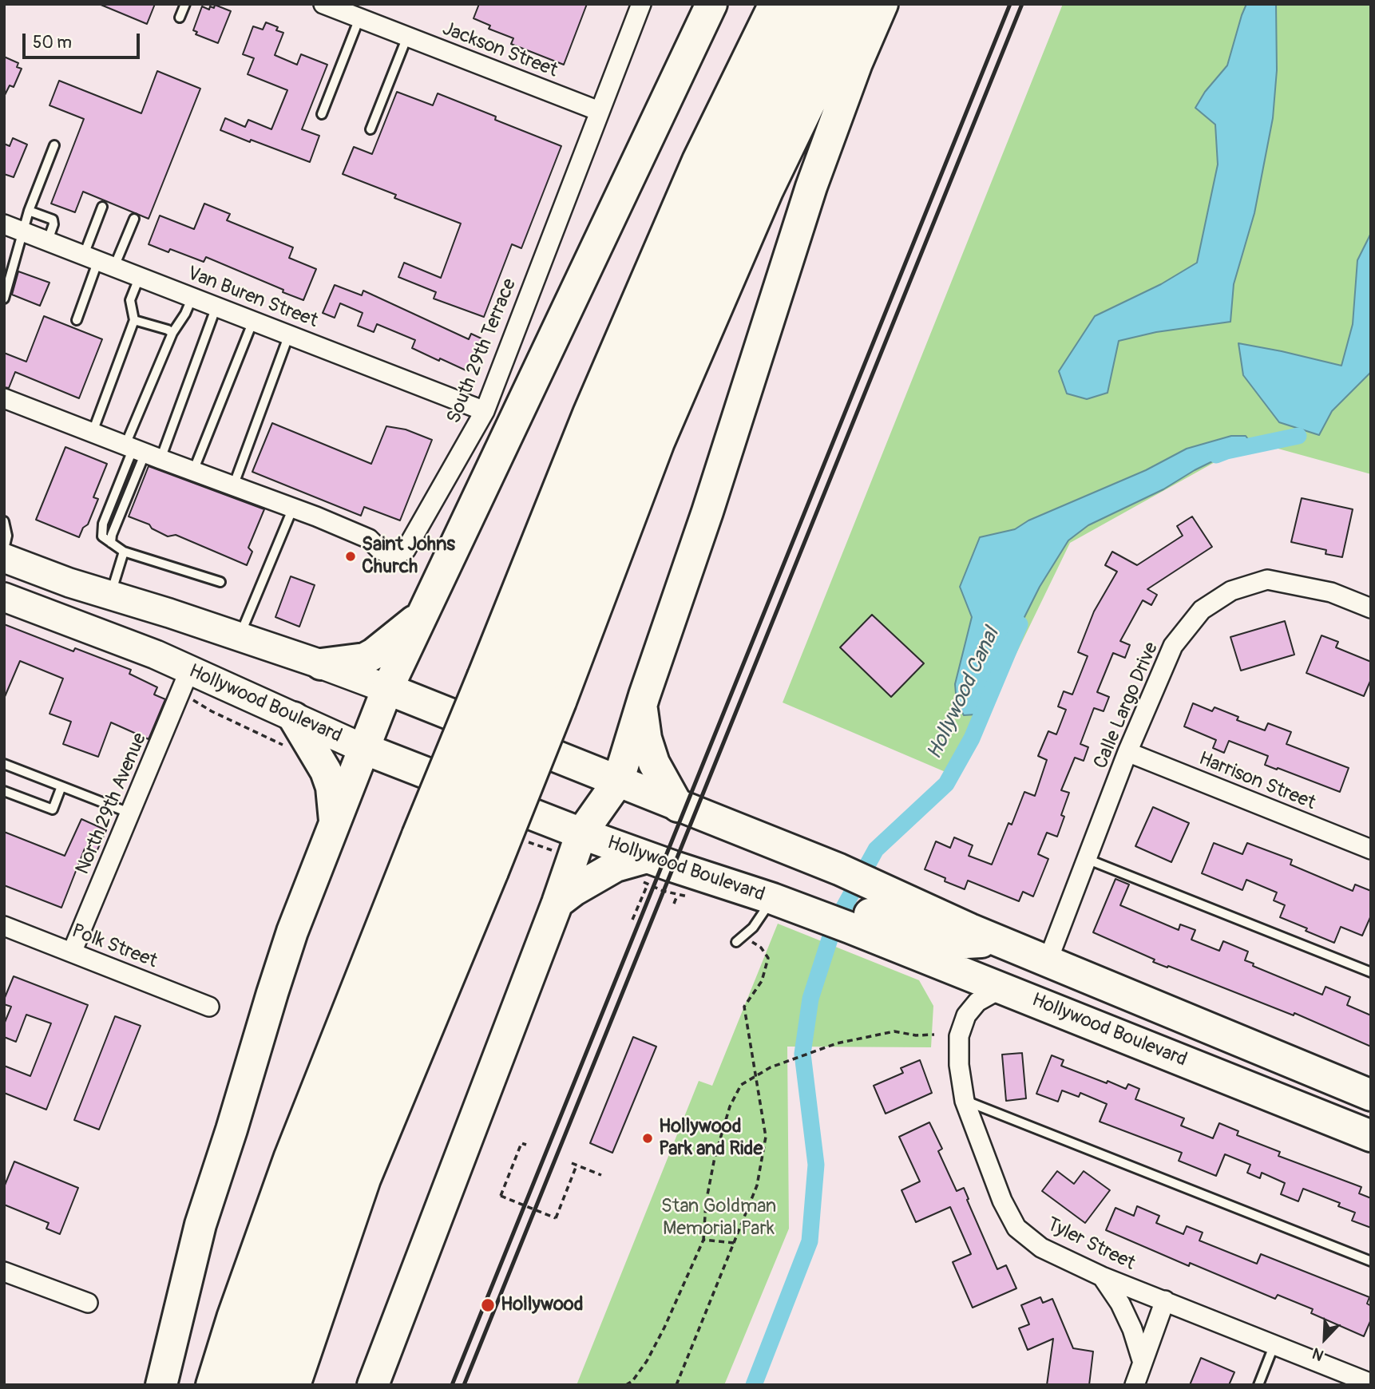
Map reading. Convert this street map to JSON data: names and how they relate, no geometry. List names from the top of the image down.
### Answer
{
  "streets": {
    "highway": ["Hollywood Boulevard"],
    "street": [
      "Jackson Street",
      "Van Buren Street",
      "South 29th Terrace",
      "Calle Largo Drive",
      "Harrison Street",
      "North 29th Avenue",
      "Polk Street",
      "Tyler Street"
    ]
  },
  "crossings": [
    ["Jackson Street", "South 29th Terrace"],
    ["Van Buren Street", "South 29th Terrace"],
    ["Hollywood Boulevard", "Calle Largo Drive"],
    ["Hollywood Boulevard", "North 29th Avenue"],
    ["Hollywood Boulevard", "Tyler Street"],
    ["Calle Largo Drive", "Harrison Street"],
    ["North 29th Avenue", "Polk Street"]
  ],
  "water": ["Hollywood Canal"],
  "parks": ["Stan Goldman Memorial Park"],
  "places": ["Saint Johns Church", "Hollywood Park and Ride", "Hollywood"],
  "scale_bar": "50 m",
  "north": "bottom left"
}
